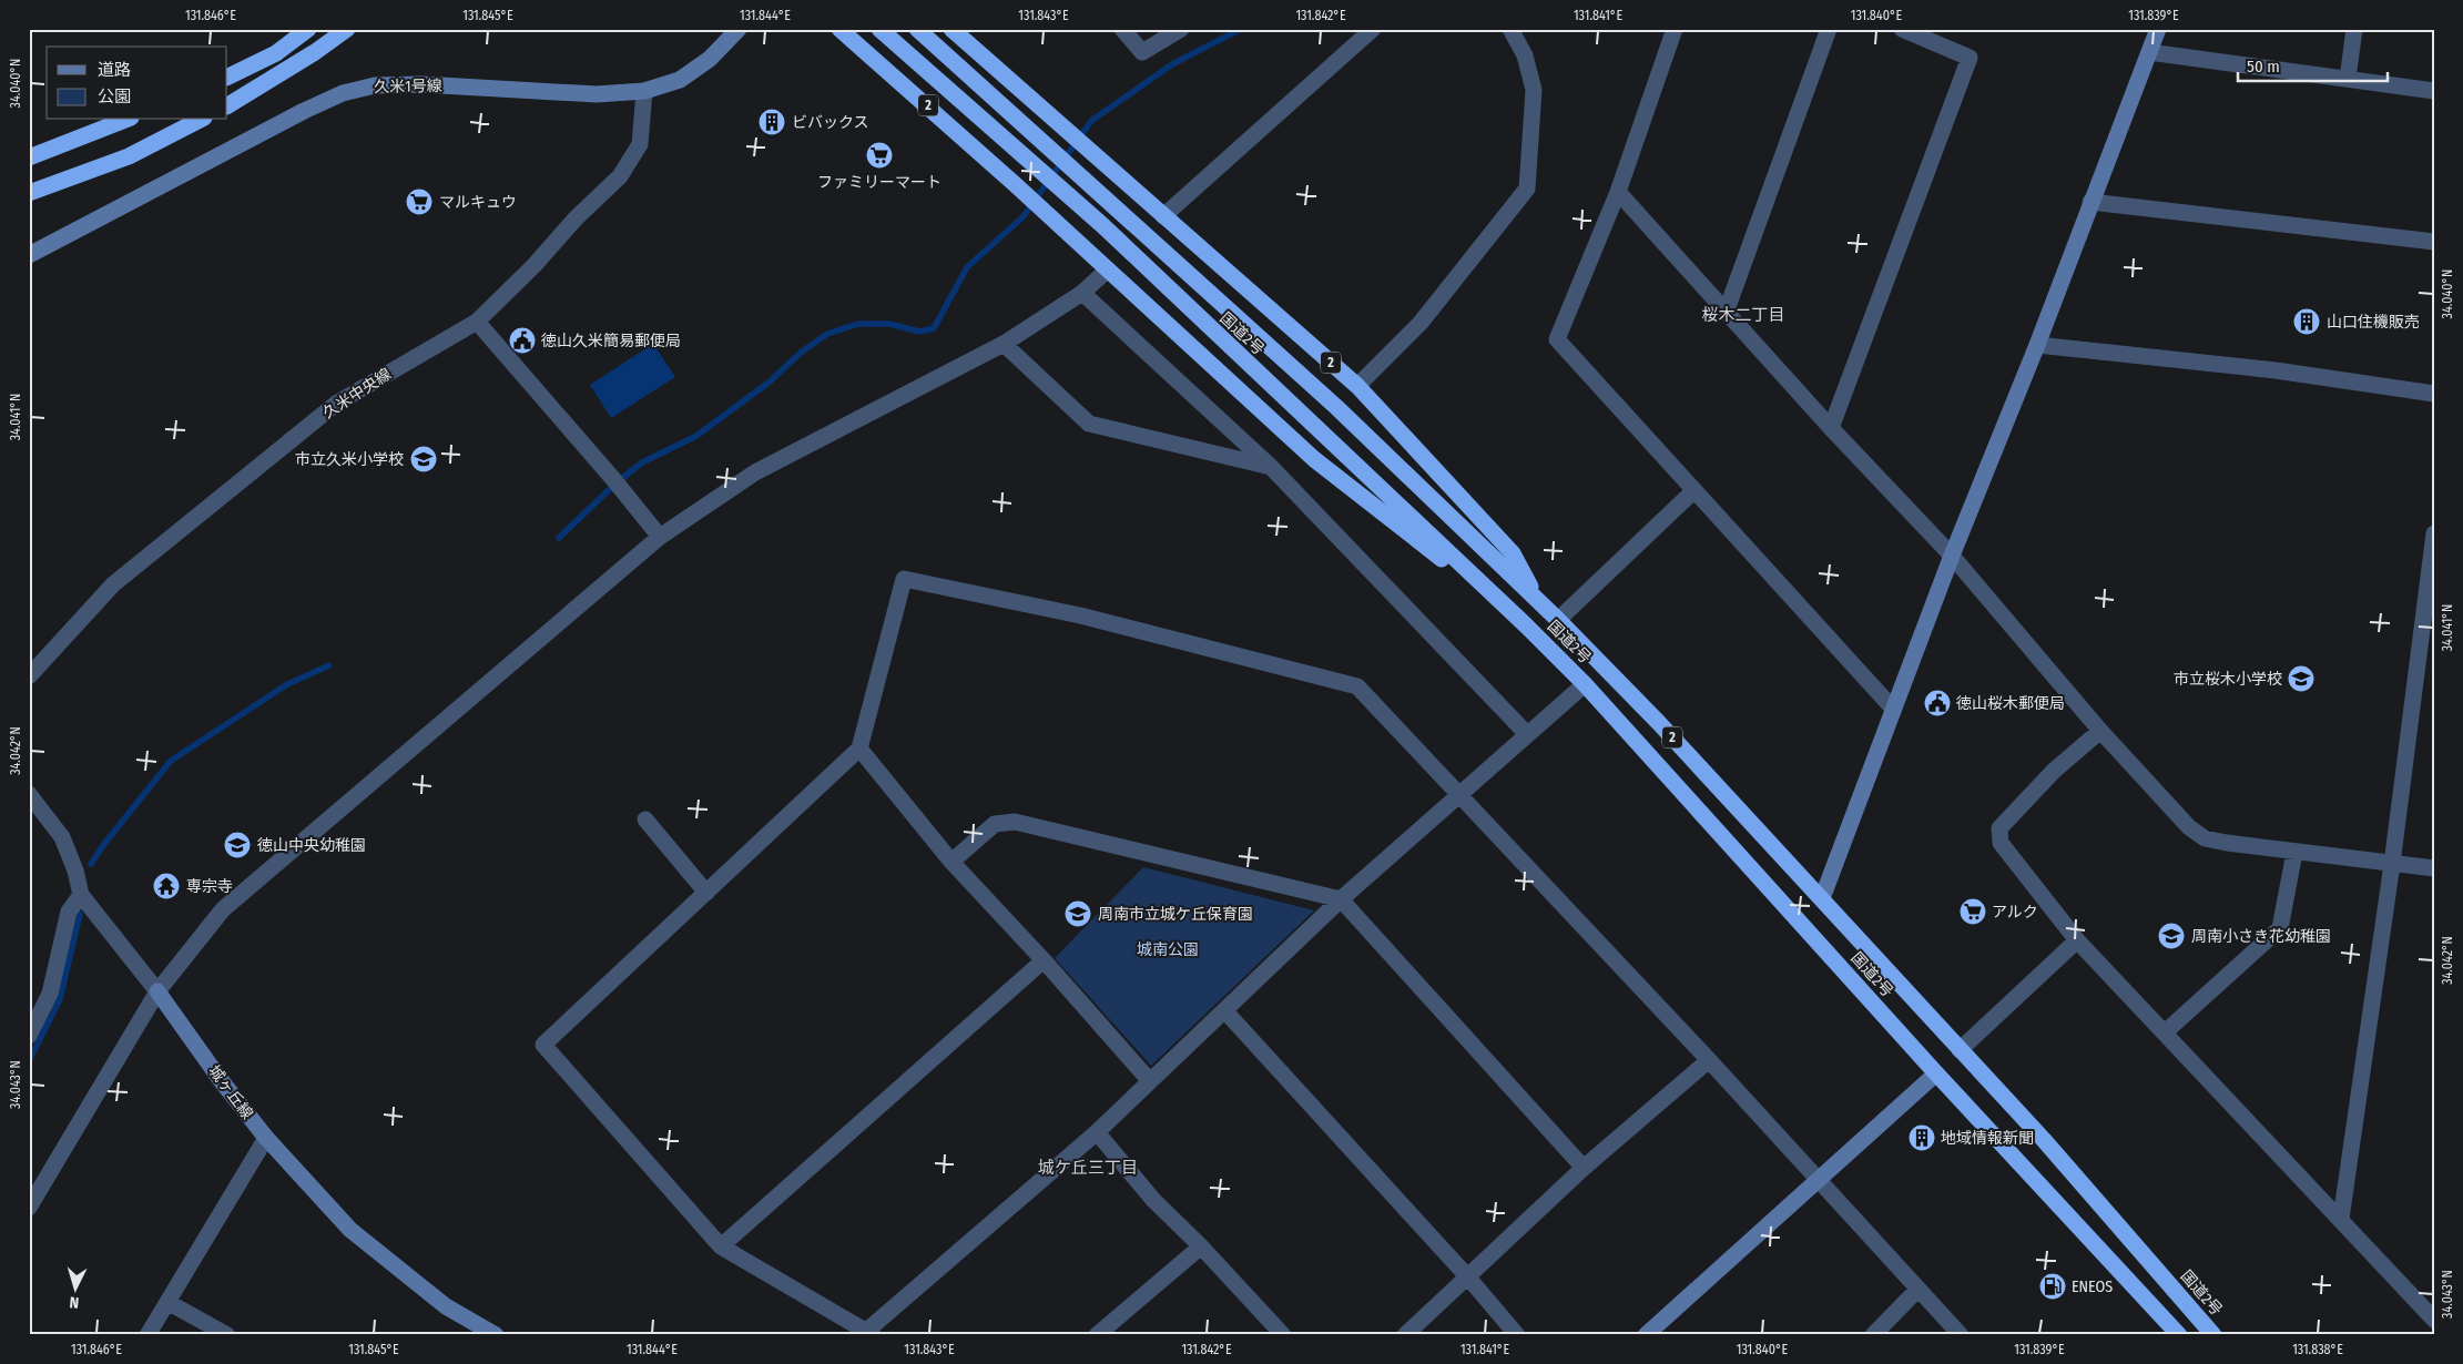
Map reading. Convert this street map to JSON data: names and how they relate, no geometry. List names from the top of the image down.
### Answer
{
  "streets": {
    "highway": ["2", "国道2号"],
    "street": ["久米1号線", "久米中央線", "城ヶ丘線"]
  },
  "crossings": [
    ["久米1号線", "久米中央線"],
    ["2", "国道2号"]
  ],
  "districts": ["桜木二丁目", "城ケ丘三丁目"],
  "parks": ["城南公園"],
  "places": {
    "building": ["ビバックス", "山口住機販売", "地域情報新聞"],
    "supermarket": ["ファミリーマート", "マルキュウ", "アルク"],
    "public building": ["徳山久米簡易郵便局", "徳山桜木郵便局"],
    "school or university": [
      "市立久米小学校",
      "市立桜木小学校",
      "徳山中央幼稚園",
      "周南市立城ケ丘保育園",
      "周南小さき花幼稚園"
    ],
    "temple": ["専宗寺"],
    "fuel station": ["ENEOS"]
  },
  "legend": ["道路", "公園"],
  "scale_bar": "50 m",
  "north": "bottom",
  "coordinates": [
    "131.846°E",
    "131.845°E",
    "131.844°E",
    "131.843°E",
    "131.842°E",
    "131.841°E",
    "131.840°E",
    "131.839°E",
    "34.040°N",
    "34.041°N",
    "34.042°N",
    "34.043°N",
    "131.838°E"
  ]
}
